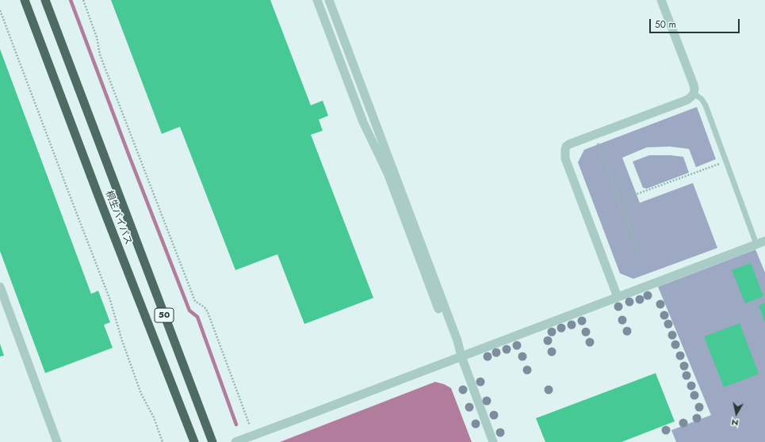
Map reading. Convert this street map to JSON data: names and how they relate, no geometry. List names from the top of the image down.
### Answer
{
  "streets": {
    "highway": ["桐生バイパス", "50"]
  },
  "scale_bar": "50 m",
  "north": "bottom"
}
